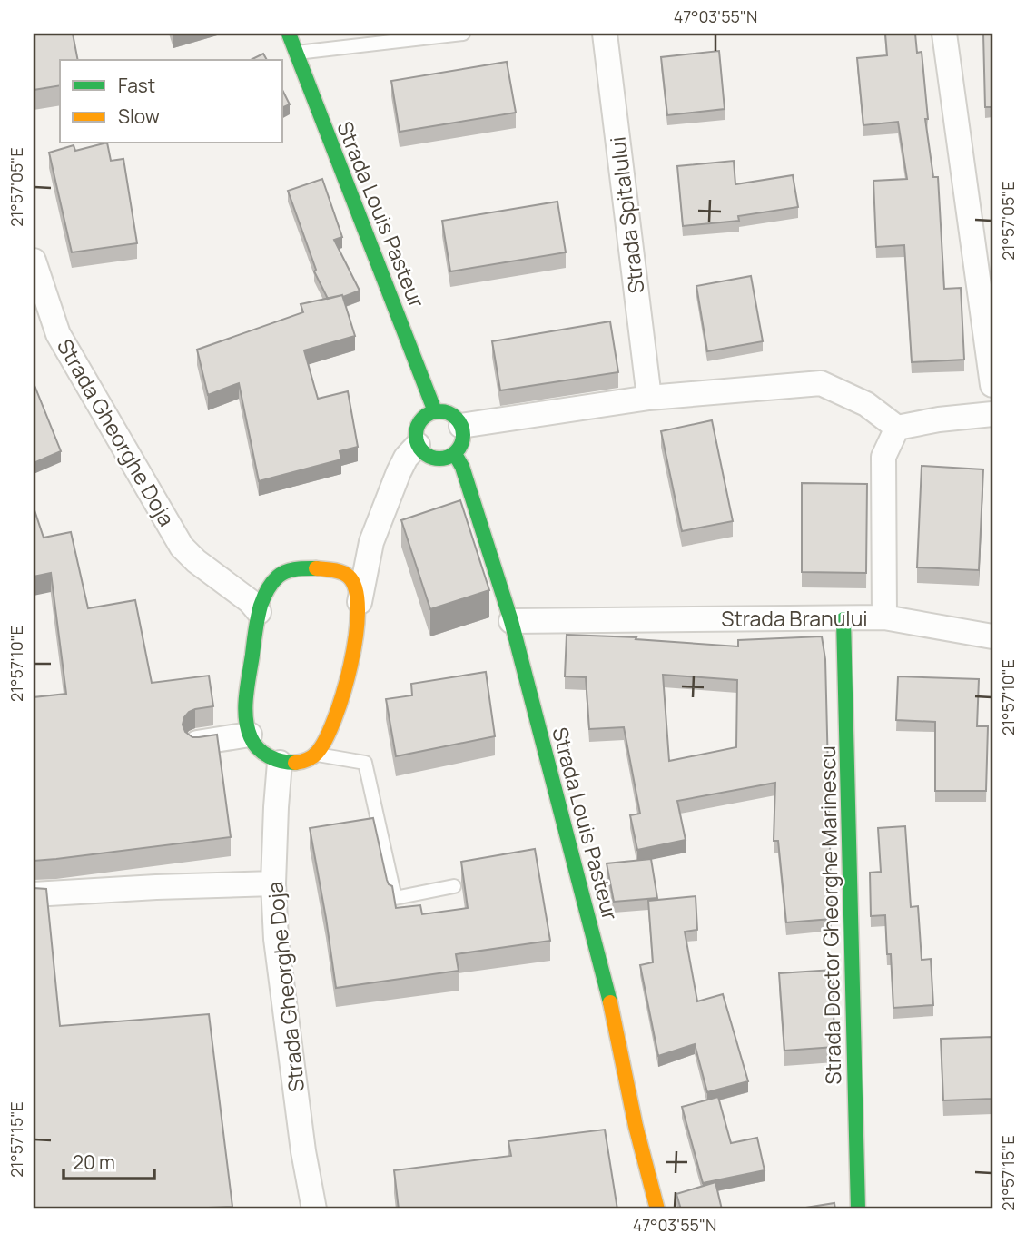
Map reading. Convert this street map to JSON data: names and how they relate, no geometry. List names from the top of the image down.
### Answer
{
  "streets": {
    "main road": ["Strada Louis Pasteur", "Strada Doctor Gheorghe Marinescu"],
    "street": ["Strada Spitalului", "Strada Gheorghe Doja", "Strada Branului"]
  },
  "crossings": [
    ["Strada Louis Pasteur", "Strada Branului"],
    ["Strada Branului", "Strada Doctor Gheorghe Marinescu"]
  ],
  "legend": ["Fast", "Slow"],
  "scale_bar": "20 m",
  "coordinates": [
    "47°03'55\"N",
    "21°57'05\"E",
    "21°57'10\"E",
    "21°57'15\"E"
  ]
}
